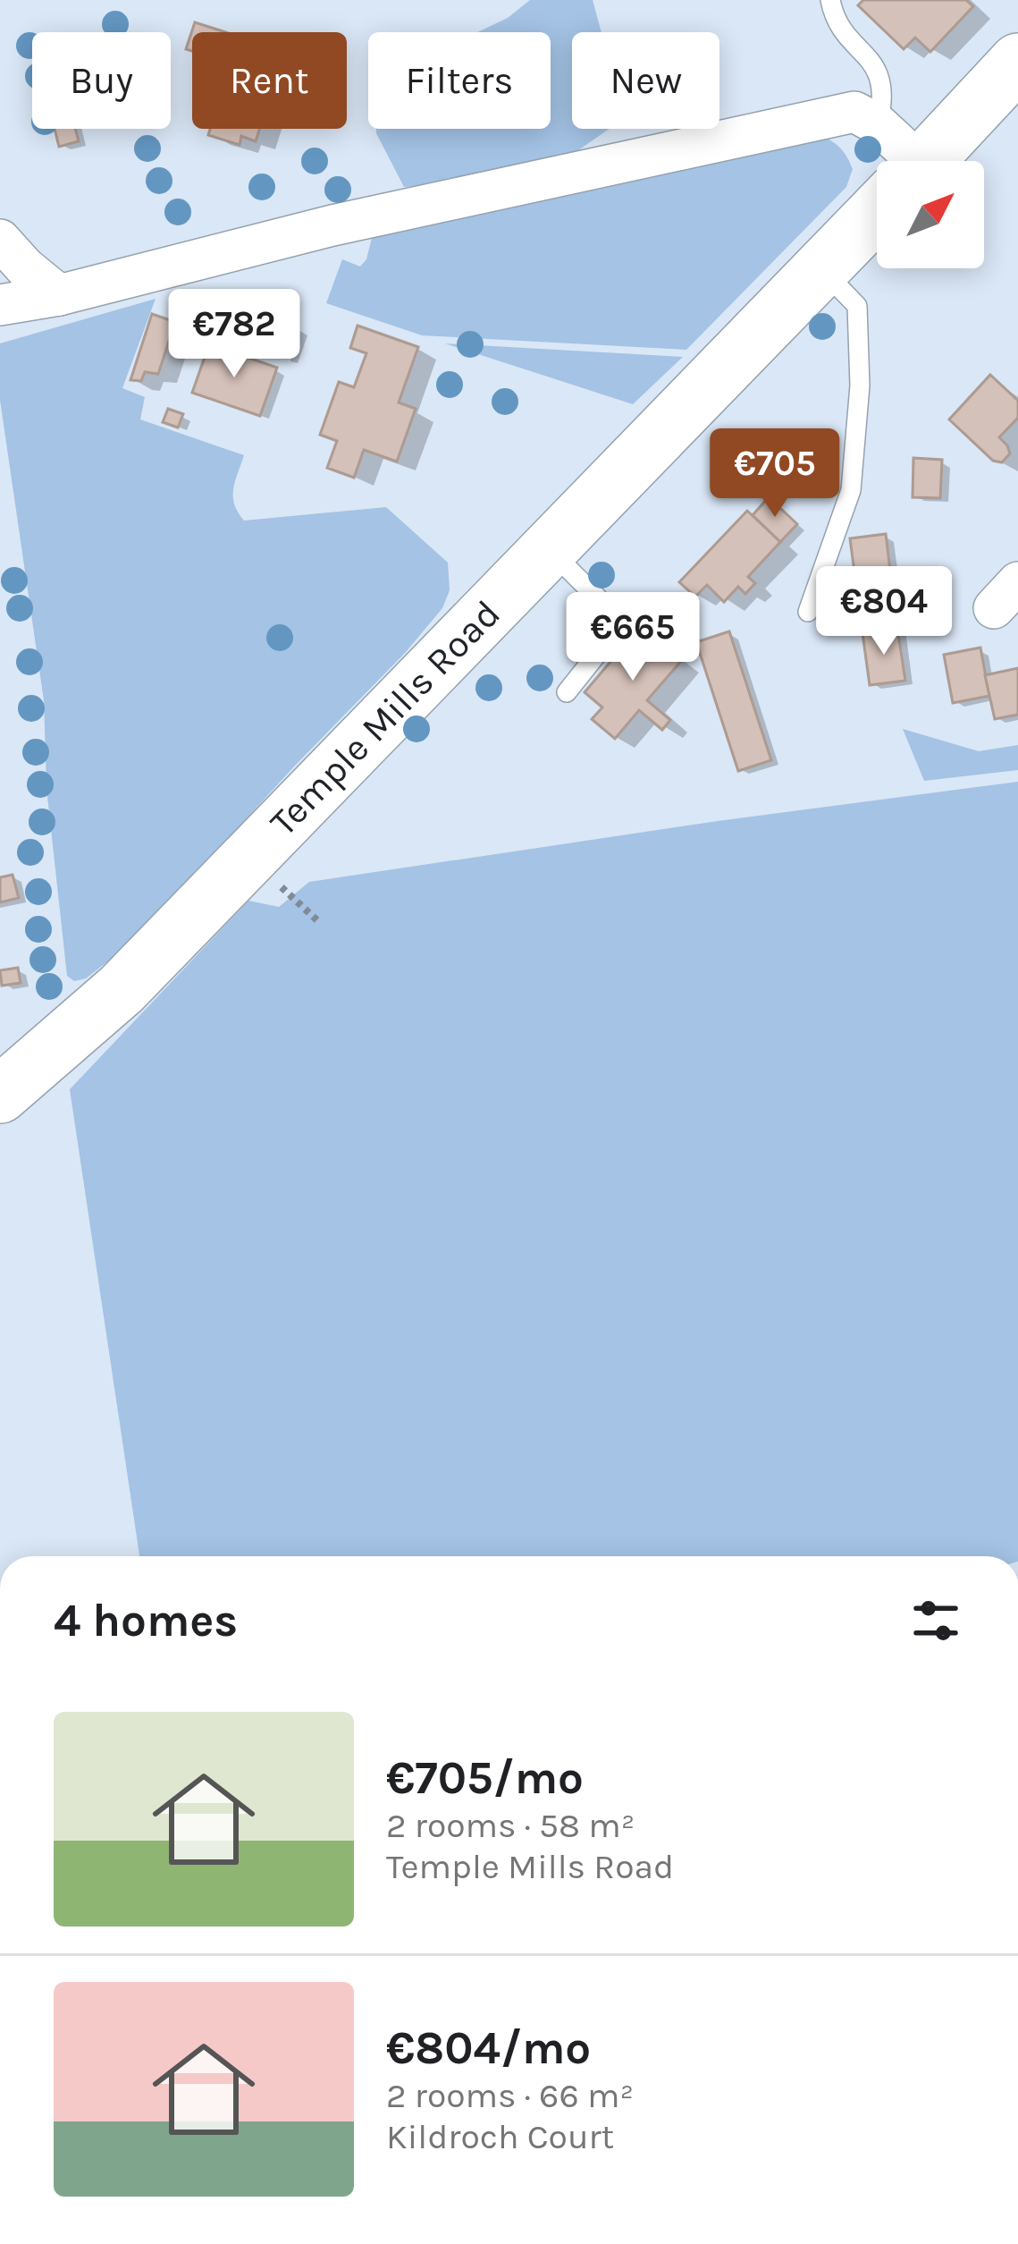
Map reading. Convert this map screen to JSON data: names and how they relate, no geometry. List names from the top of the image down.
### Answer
{
  "streets": {
    "street": ["Temple Mills Road"]
  },
  "north": "top right",
  "page": {
    "chip": [
      "Buy",
      "Rent",
      "Filters",
      "New"
    ],
    "price": [
      "€782",
      "€705",
      "€804",
      "€665"
    ],
    "heading": "4 homes",
    "list": [
      {
        "name": "€705/mo",
        "note": "2 rooms · 58 m² · Temple Mills Road"
      },
      {
        "name": "€804/mo",
        "note": "2 rooms · 66 m² · Kildroch Court"
      }
    ]
  }
}
